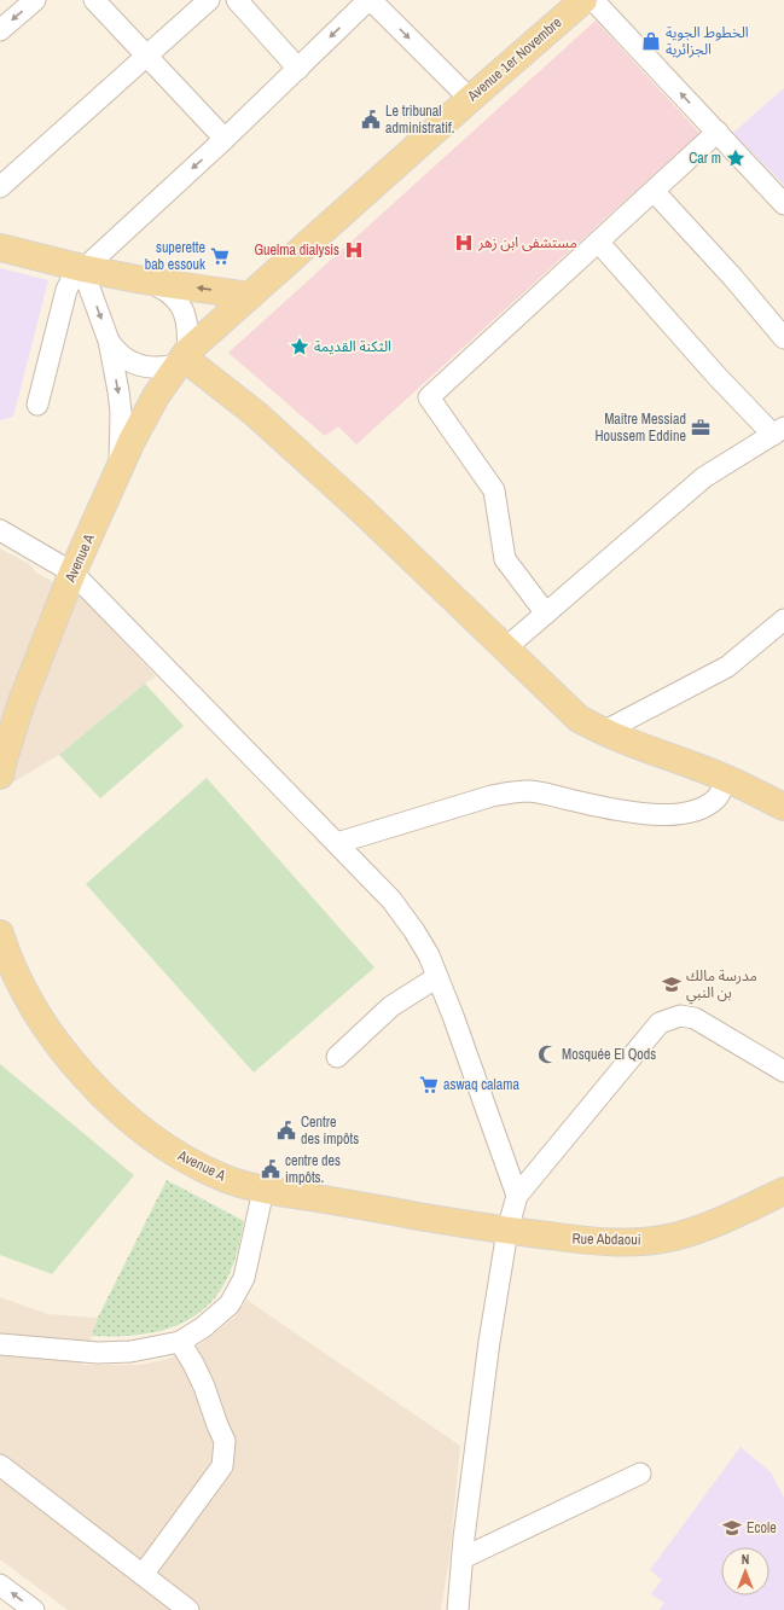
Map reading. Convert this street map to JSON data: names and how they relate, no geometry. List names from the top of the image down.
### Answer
{
  "streets": {
    "main road": ["Avenue 1er Novembre", "Avenue A", "Rue Abdaoui"]
  },
  "crossings": [
    ["Avenue 1er Novembre", "Avenue A"],
    ["Avenue A", "Rue Abdaoui"]
  ],
  "places": {
    "shop": ["الخطوط الجوية الجزائرية"],
    "public building": ["Le tribunal administratif.", "Centre des impôts", "centre des impôts."],
    "place": ["Car m", "الثكنة القديمة"],
    "hospital": ["مستشفى ابن زهر", "Guelma dialysis"],
    "supermarket": ["superette bab essouk", "aswaq calama"],
    "office": ["Maitre Messiad Houssem Eddine"],
    "school or university": ["مدرسة مالك بن النبي", "Ecole"],
    "mosque": ["Mosquée El Qods"]
  },
  "north": "top"
}
